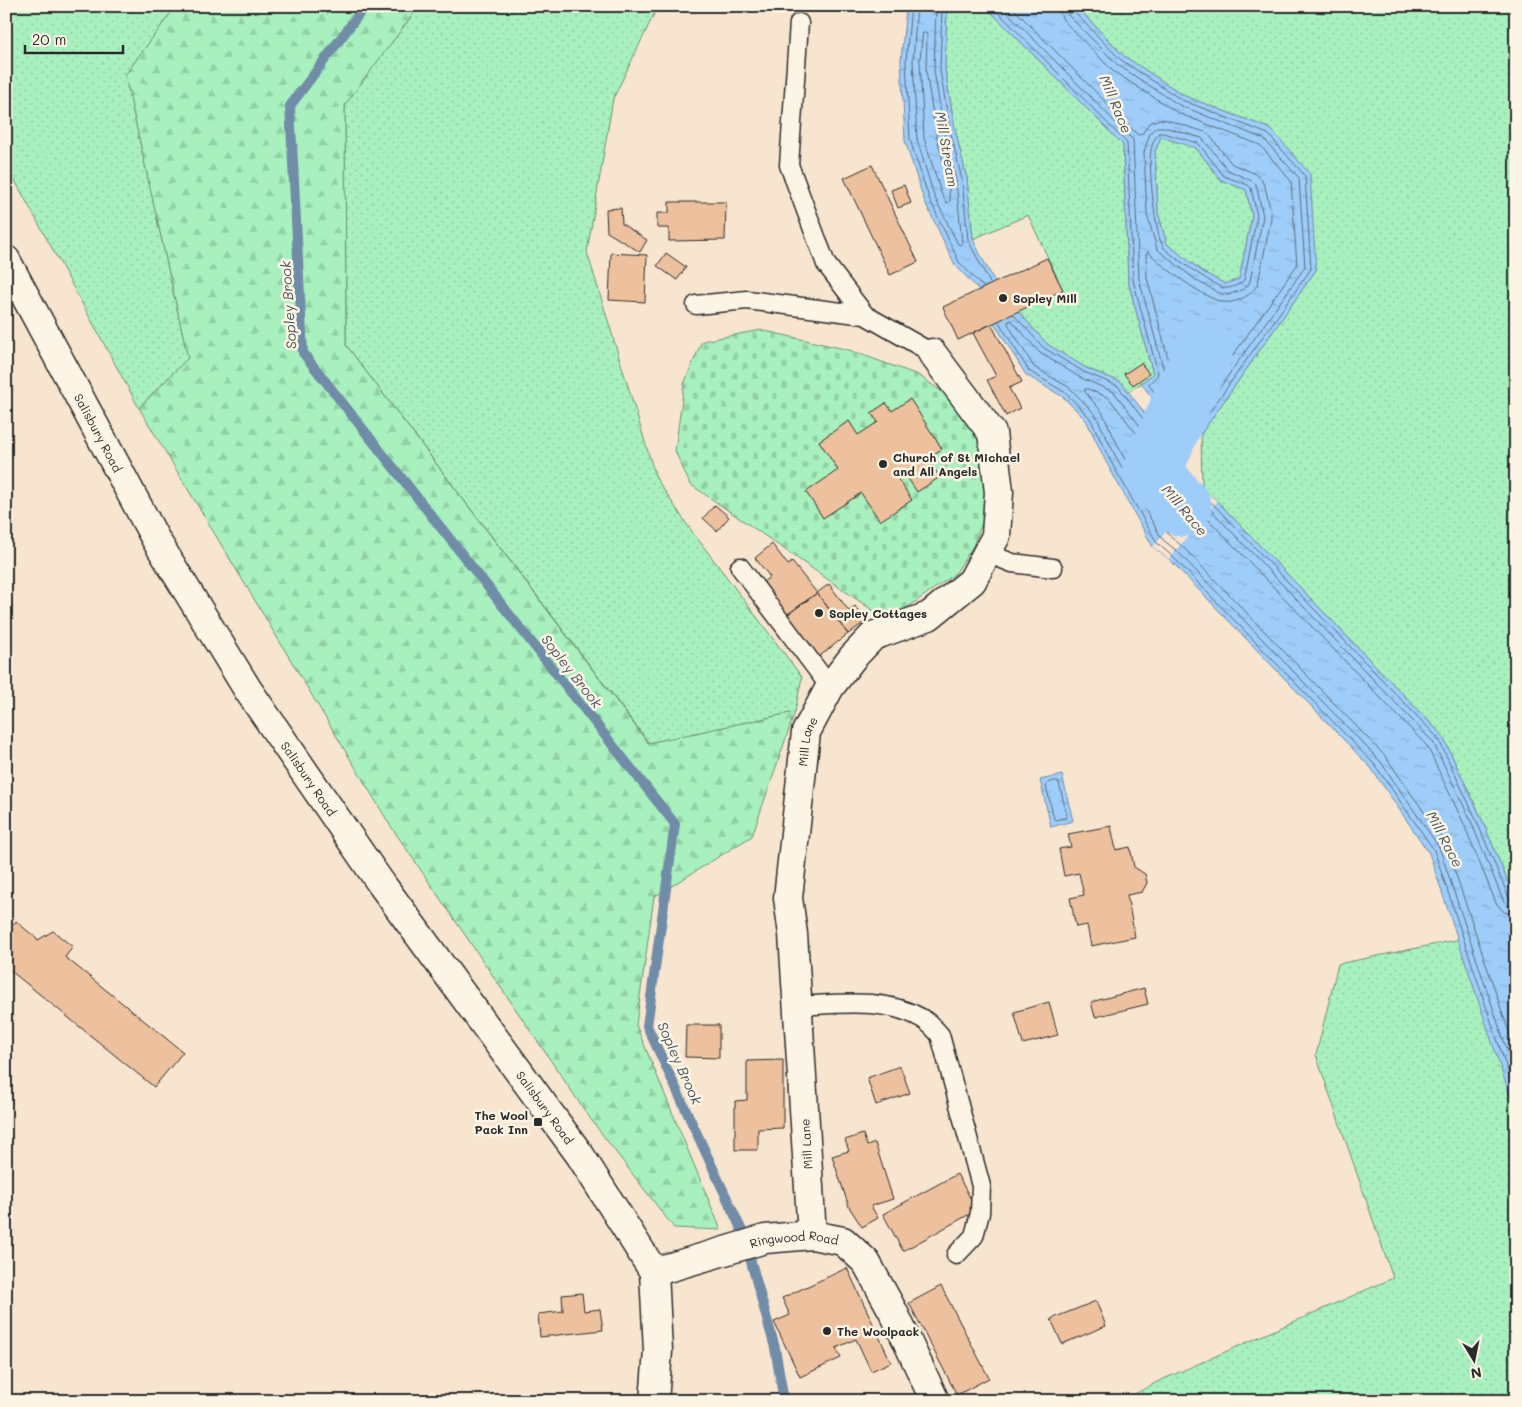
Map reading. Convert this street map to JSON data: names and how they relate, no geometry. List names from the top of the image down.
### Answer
{
  "streets": {
    "main road": ["Salisbury Road", "Mill Lane", "Ringwood Road"]
  },
  "crossings": [
    ["Salisbury Road", "Ringwood Road"],
    ["Mill Lane", "Ringwood Road"]
  ],
  "water": ["Mill Race", "Mill Stream", "Sopley Brook"],
  "places": {
    "other": [
      "Sopley Mill",
      "Church of St Michael and All Angels",
      "Sopley Cottages",
      "The Woolpack"
    ],
    "transit": ["The Wool Pack Inn"]
  },
  "scale_bar": "20 m",
  "north": "bottom"
}
